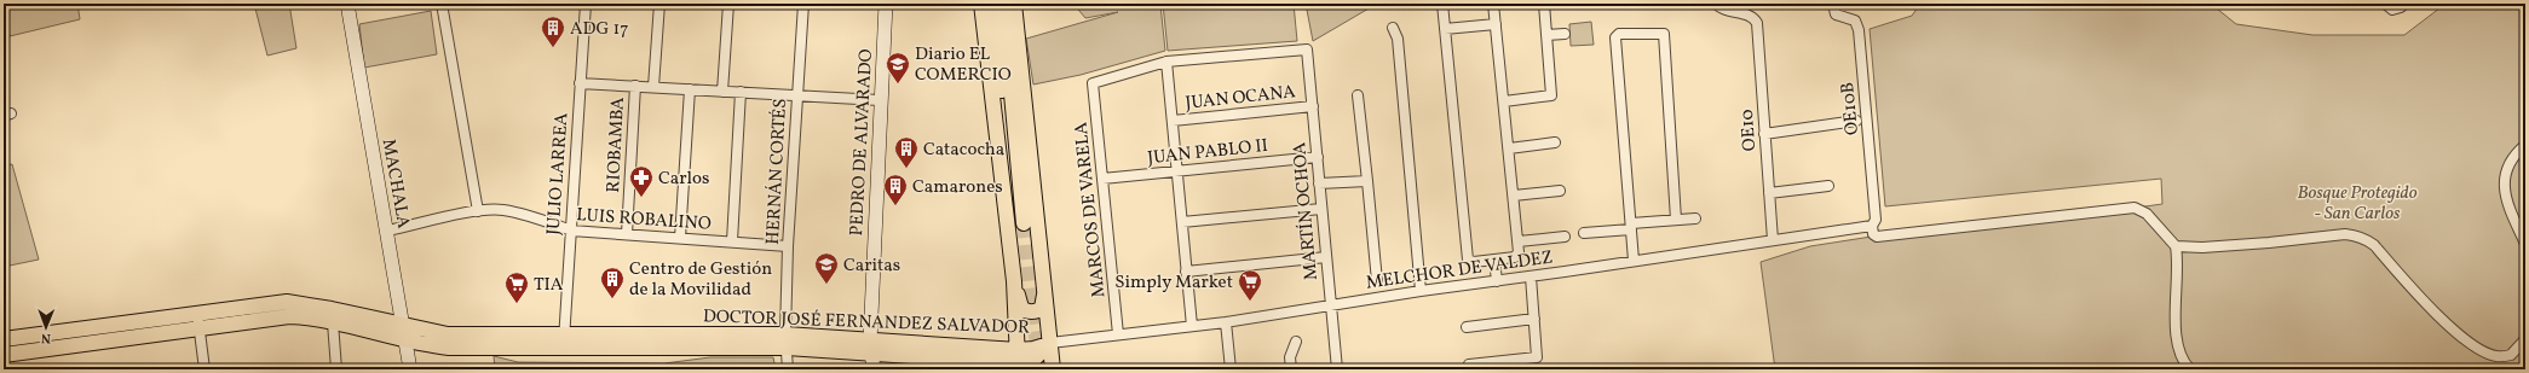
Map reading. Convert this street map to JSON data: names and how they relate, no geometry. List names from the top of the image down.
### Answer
{
  "streets": {
    "main road": ["PEDRO DE ALVARADO", "MACHALA", "DOCTOR JOSÉ FERNANDEZ SALVADOR"],
    "street": [
      "JUAN OCANA",
      "OE10B",
      "OE10",
      "RIOBAMBA",
      "JUAN PABLO II",
      "HERNÁN CORTÉS",
      "JULIO LARREA",
      "MARCOS DE VARELA",
      "MARTÍN OCHOA",
      "LUIS ROBALINO",
      "MELCHOR DE VALDEZ"
    ]
  },
  "crossings": [
    ["JUAN OCANA", "MARTÍN OCHOA"],
    ["OE10B", "MELCHOR DE VALDEZ"],
    ["OE10", "MELCHOR DE VALDEZ"],
    ["PEDRO DE ALVARADO", "DOCTOR JOSÉ FERNANDEZ SALVADOR"],
    ["RIOBAMBA", "LUIS ROBALINO"],
    ["JUAN PABLO II", "MARCOS DE VARELA"],
    ["JUAN PABLO II", "MARTÍN OCHOA"],
    ["HERNÁN CORTÉS", "LUIS ROBALINO"],
    ["HERNÁN CORTÉS", "DOCTOR JOSÉ FERNANDEZ SALVADOR"],
    ["JULIO LARREA", "LUIS ROBALINO"],
    ["JULIO LARREA", "DOCTOR JOSÉ FERNANDEZ SALVADOR"],
    ["MACHALA", "LUIS ROBALINO"],
    ["MACHALA", "DOCTOR JOSÉ FERNANDEZ SALVADOR"],
    ["MARCOS DE VARELA", "MARTÍN OCHOA"],
    ["MARCOS DE VARELA", "MELCHOR DE VALDEZ"],
    ["MARTÍN OCHOA", "MELCHOR DE VALDEZ"],
    ["MELCHOR DE VALDEZ", "DOCTOR JOSÉ FERNANDEZ SALVADOR"]
  ],
  "parks": ["Bosque Protegido - San Carlos"],
  "places": {
    "building": [
      "ADG 17",
      "Catacocha",
      "Camarones",
      "Centro de Gestión de la Movilidad"
    ],
    "school or university": ["Diario EL COMERCIO", "Caritas"],
    "pharmacy": ["Carlos"],
    "supermarket": ["Simply Market", "TIA"]
  },
  "north": "bottom"
}
